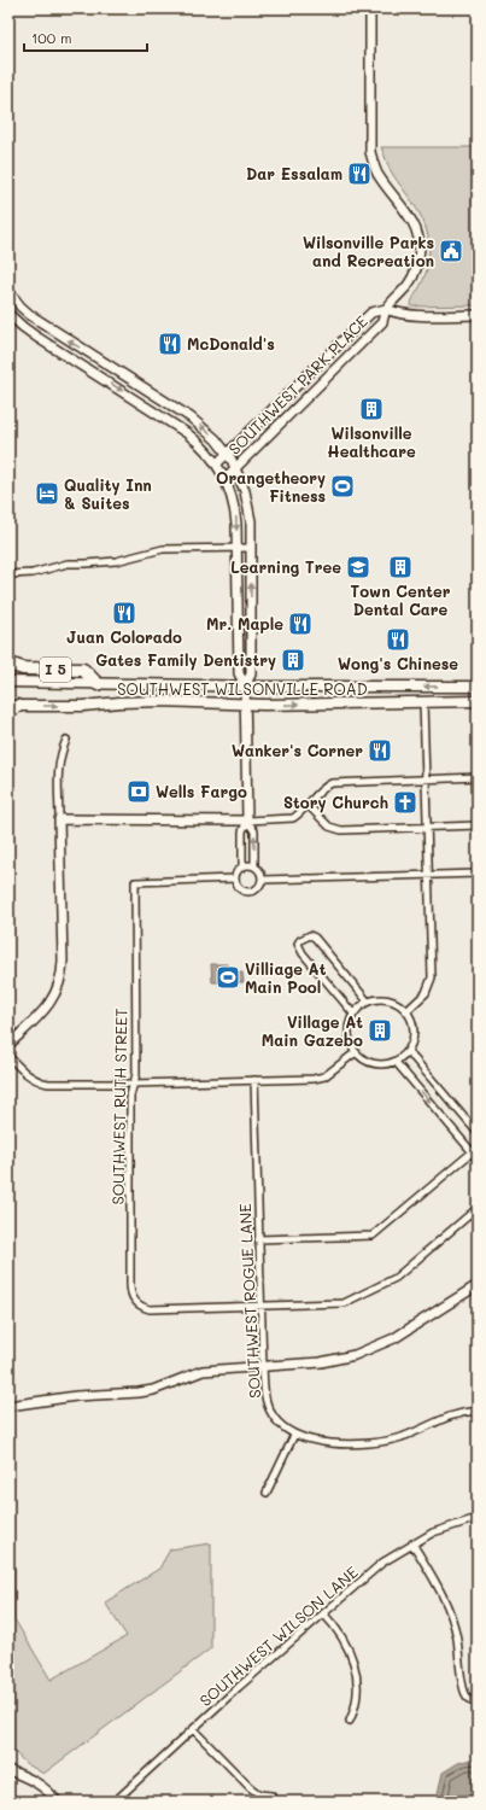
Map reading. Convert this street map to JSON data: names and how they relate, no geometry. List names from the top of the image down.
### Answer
{
  "streets": {
    "highway": ["I 5"],
    "main road": ["SOUTHWEST WILSONVILLE ROAD"],
    "street": [
      "SOUTHWEST PARK PLACE",
      "SOUTHWEST RUTH STREET",
      "SOUTHWEST ROGUE LANE",
      "SOUTHWEST WILSON LANE"
    ]
  },
  "crossings": [
    ["I 5", "SOUTHWEST WILSONVILLE ROAD"],
    ["SOUTHWEST RUTH STREET", "SOUTHWEST ROGUE LANE"]
  ],
  "places": {
    "restaurant": [
      "Dar Essalam",
      "McDonald's",
      "Juan Colorado",
      "Mr. Maple",
      "Wong's Chinese",
      "Wanker's Corner"
    ],
    "public building": ["Wilsonville Parks and Recreation"],
    "building": [
      "Wilsonville Healthcare",
      "Town Center Dental Care",
      "Gates Family Dentistry",
      "Village At Main Gazebo"
    ],
    "sports": ["Orangetheory Fitness", "Villiage At Main Pool"],
    "hotel": ["Quality Inn & Suites"],
    "school or university": ["Learning Tree"],
    "bank": ["Wells Fargo"],
    "church": ["Story Church"]
  },
  "scale_bar": "100 m"
}
